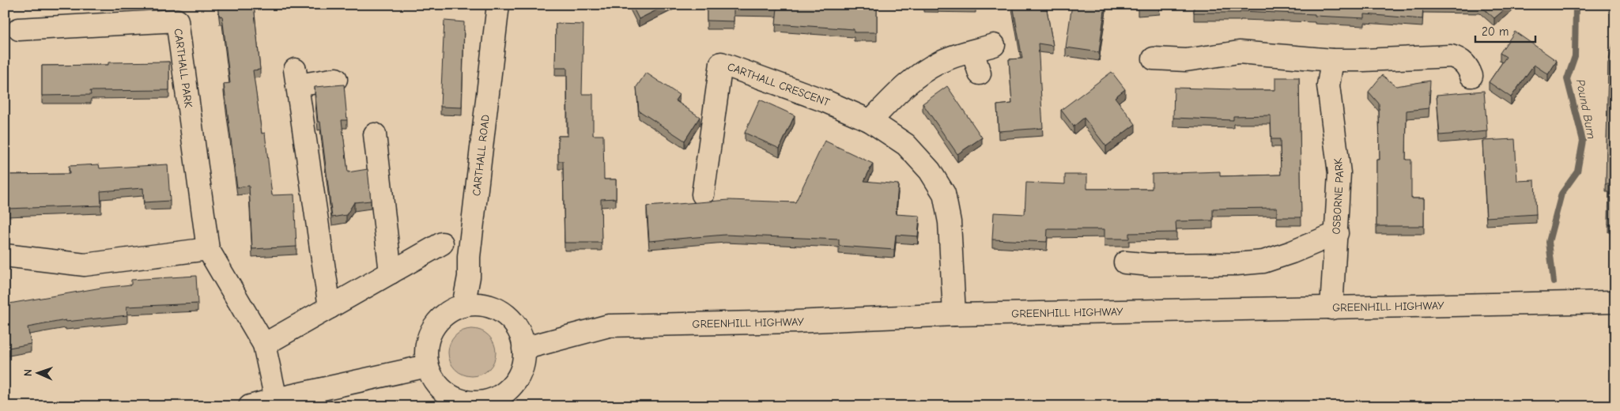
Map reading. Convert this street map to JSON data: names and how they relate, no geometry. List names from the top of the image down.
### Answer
{
  "streets": {
    "main road": [
      "CARTHALL PARK",
      "CARTHALL CRESCENT",
      "CARTHALL ROAD",
      "OSBORNE PARK",
      "GREENHILL HIGHWAY"
    ]
  },
  "crossings": [
    ["CARTHALL CRESCENT", "GREENHILL HIGHWAY"],
    ["CARTHALL ROAD", "GREENHILL HIGHWAY"],
    ["OSBORNE PARK", "GREENHILL HIGHWAY"]
  ],
  "water": ["Pound Burn"],
  "scale_bar": "20 m",
  "north": "left"
}
